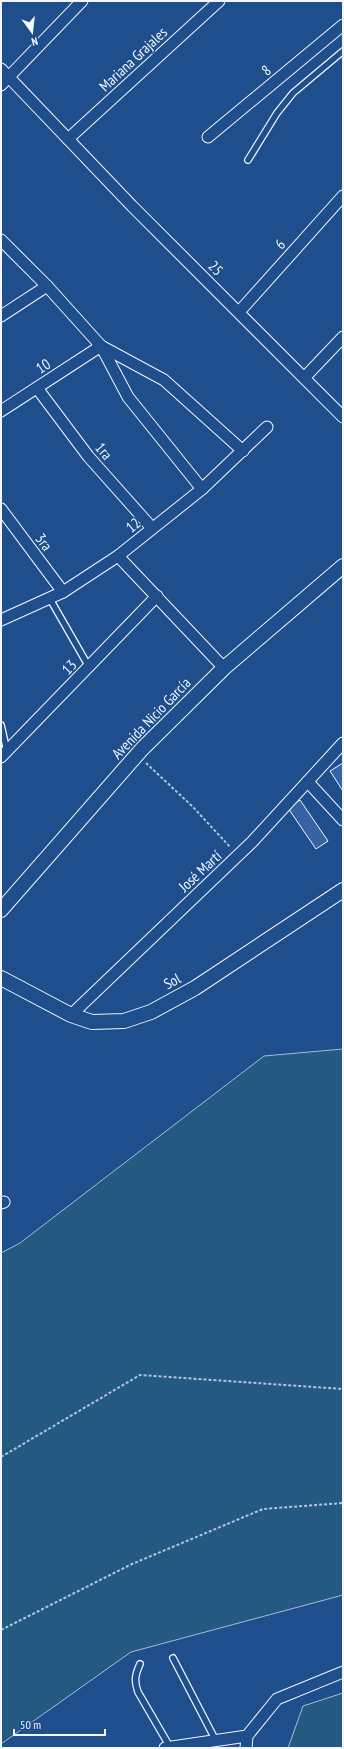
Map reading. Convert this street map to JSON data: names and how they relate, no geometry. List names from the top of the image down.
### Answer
{
  "streets": {
    "street": [
      "Mariana Grajales",
      "8",
      "6",
      "25",
      "10",
      "1ra",
      "12",
      "3ra",
      "13",
      "Avenida Nicio García",
      "José Martí",
      "Sol"
    ]
  },
  "crossings": [
    ["Mariana Grajales", "25"],
    ["6", "25"],
    ["10", "1ra"],
    ["1ra", "12"],
    ["12", "3ra"],
    ["José Martí", "Sol"]
  ],
  "scale_bar": "50 m",
  "north": "bottom"
}
